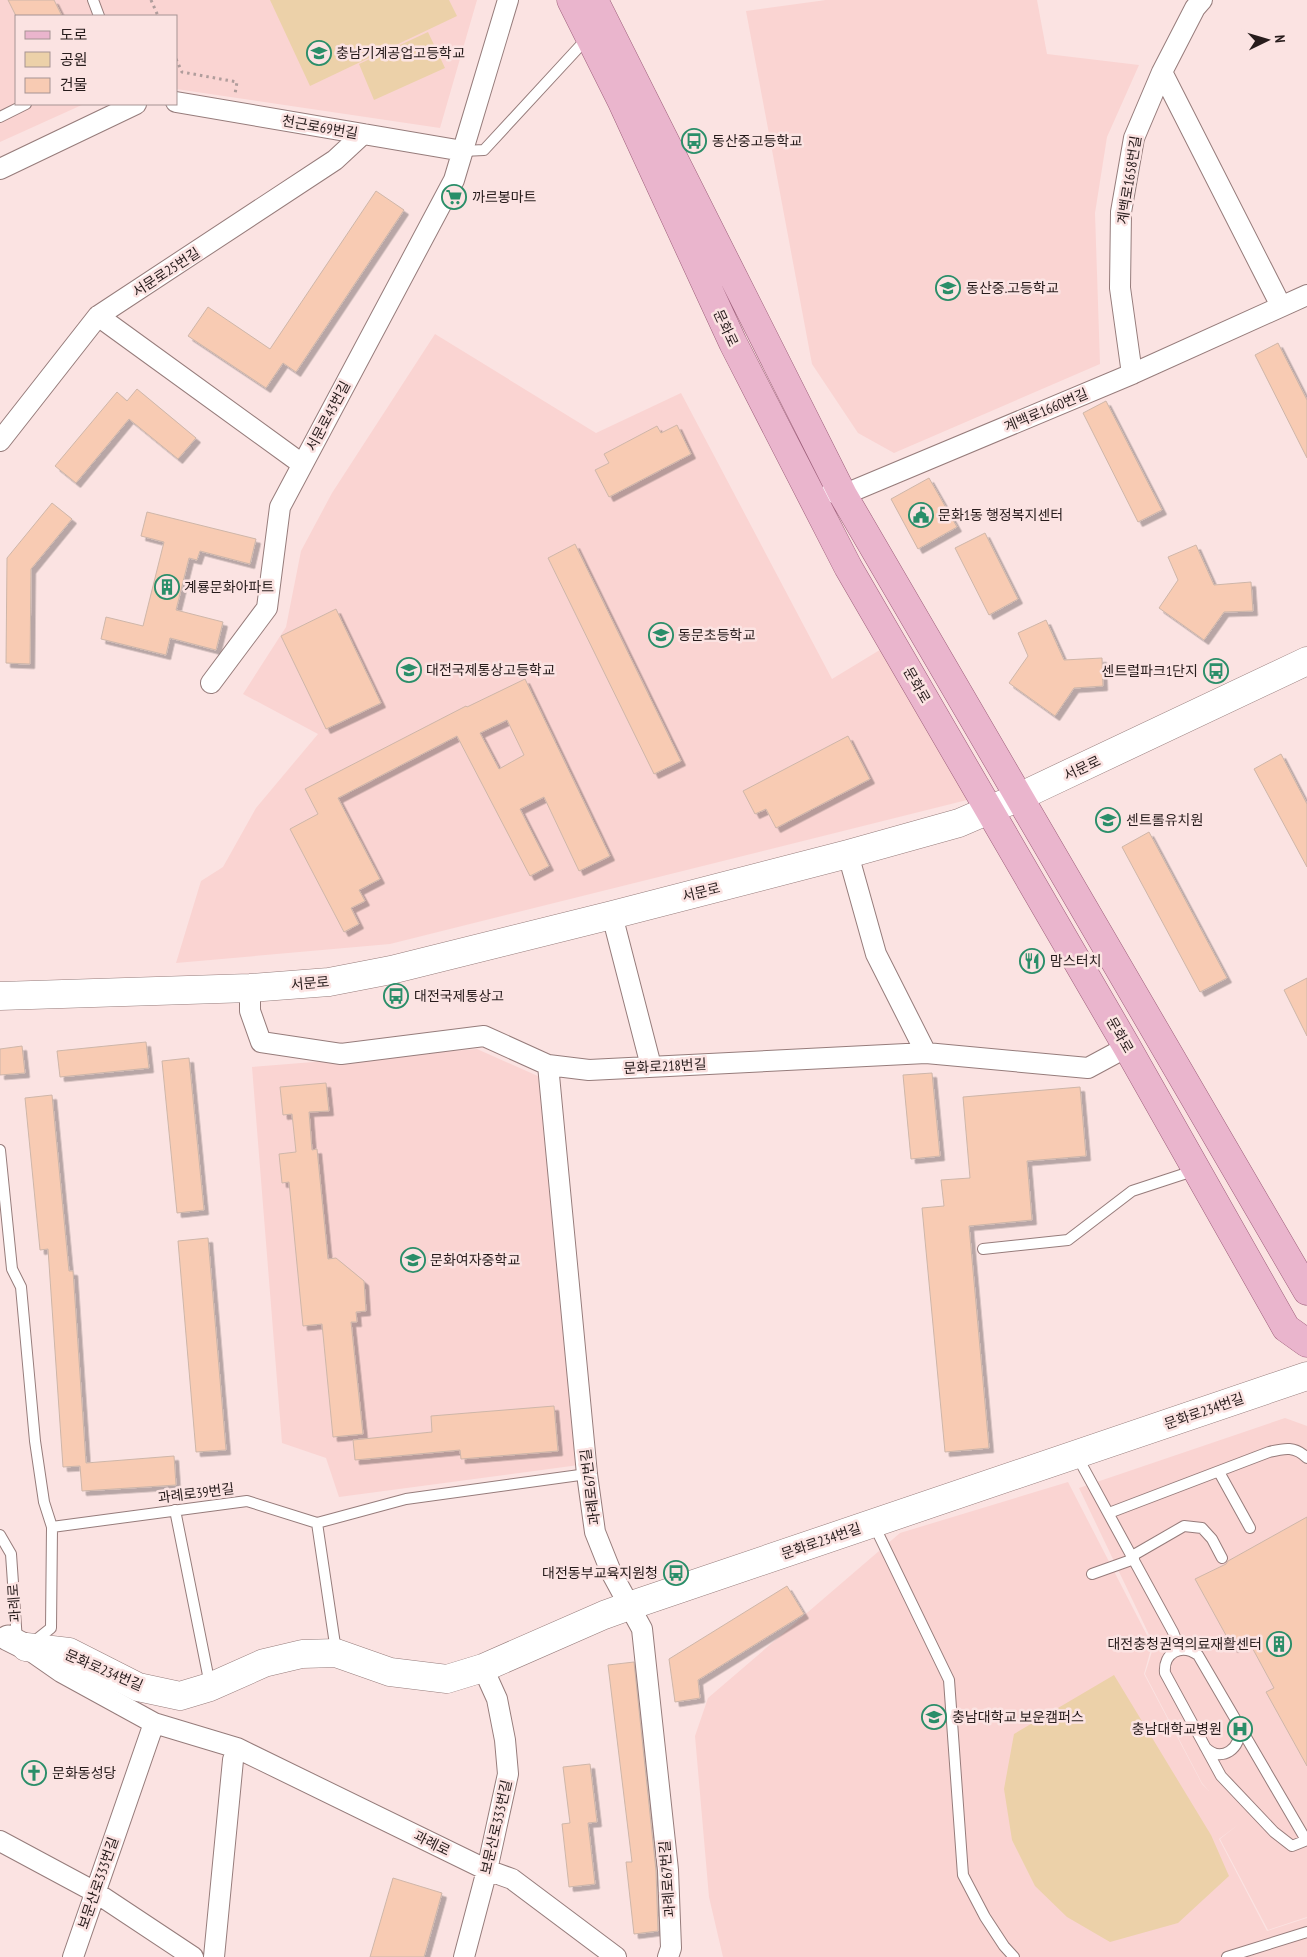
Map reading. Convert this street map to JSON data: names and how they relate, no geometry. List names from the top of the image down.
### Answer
{
  "streets": {
    "main road": ["문화로", "서문로", "문화로234번길"],
    "street": [
      "천근로69번길",
      "계백로1658번길",
      "서문로25번길",
      "계백로1660번길",
      "서문로43번길",
      "문화로218번길",
      "과례로67번길",
      "과례로",
      "보문산로333번길"
    ],
    "lane": ["과례로39번길"]
  },
  "crossings": [
    ["천근로69번길", "서문로25번길"],
    ["천근로69번길", "서문로43번길"],
    ["계백로1658번길", "계백로1660번길"],
    ["문화로", "서문로"],
    ["문화로", "문화로218번길"],
    ["서문로", "문화로218번길"],
    ["문화로218번길", "과례로67번길"],
    ["문화로234번길", "과례로67번길"],
    ["문화로234번길", "과례로"],
    ["문화로234번길", "보문산로333번길"],
    ["과례로", "보문산로333번길"]
  ],
  "places": {
    "school or university": [
      "충남기계공업고등학교",
      "동산중.고등학교",
      "동문초등학교",
      "대전국제통상고등학교",
      "센트롤유치원",
      "문화여자중학교",
      "충남대학교 보운캠퍼스"
    ],
    "bus stop": [
      "동산중고등학교",
      "센트럴파크1단지",
      "대전국제통상고",
      "대전동부교육지원청"
    ],
    "supermarket": ["까르봉마트"],
    "public building": ["문화1동 행정복지센터"],
    "building": ["계룡문화아파트", "대전충청권역의료재활센터"],
    "restaurant": ["맘스터치"],
    "hospital": ["충남대학교병원"],
    "church": ["문화동성당"]
  },
  "legend": ["도로", "공원", "건물"],
  "north": "right"
}
